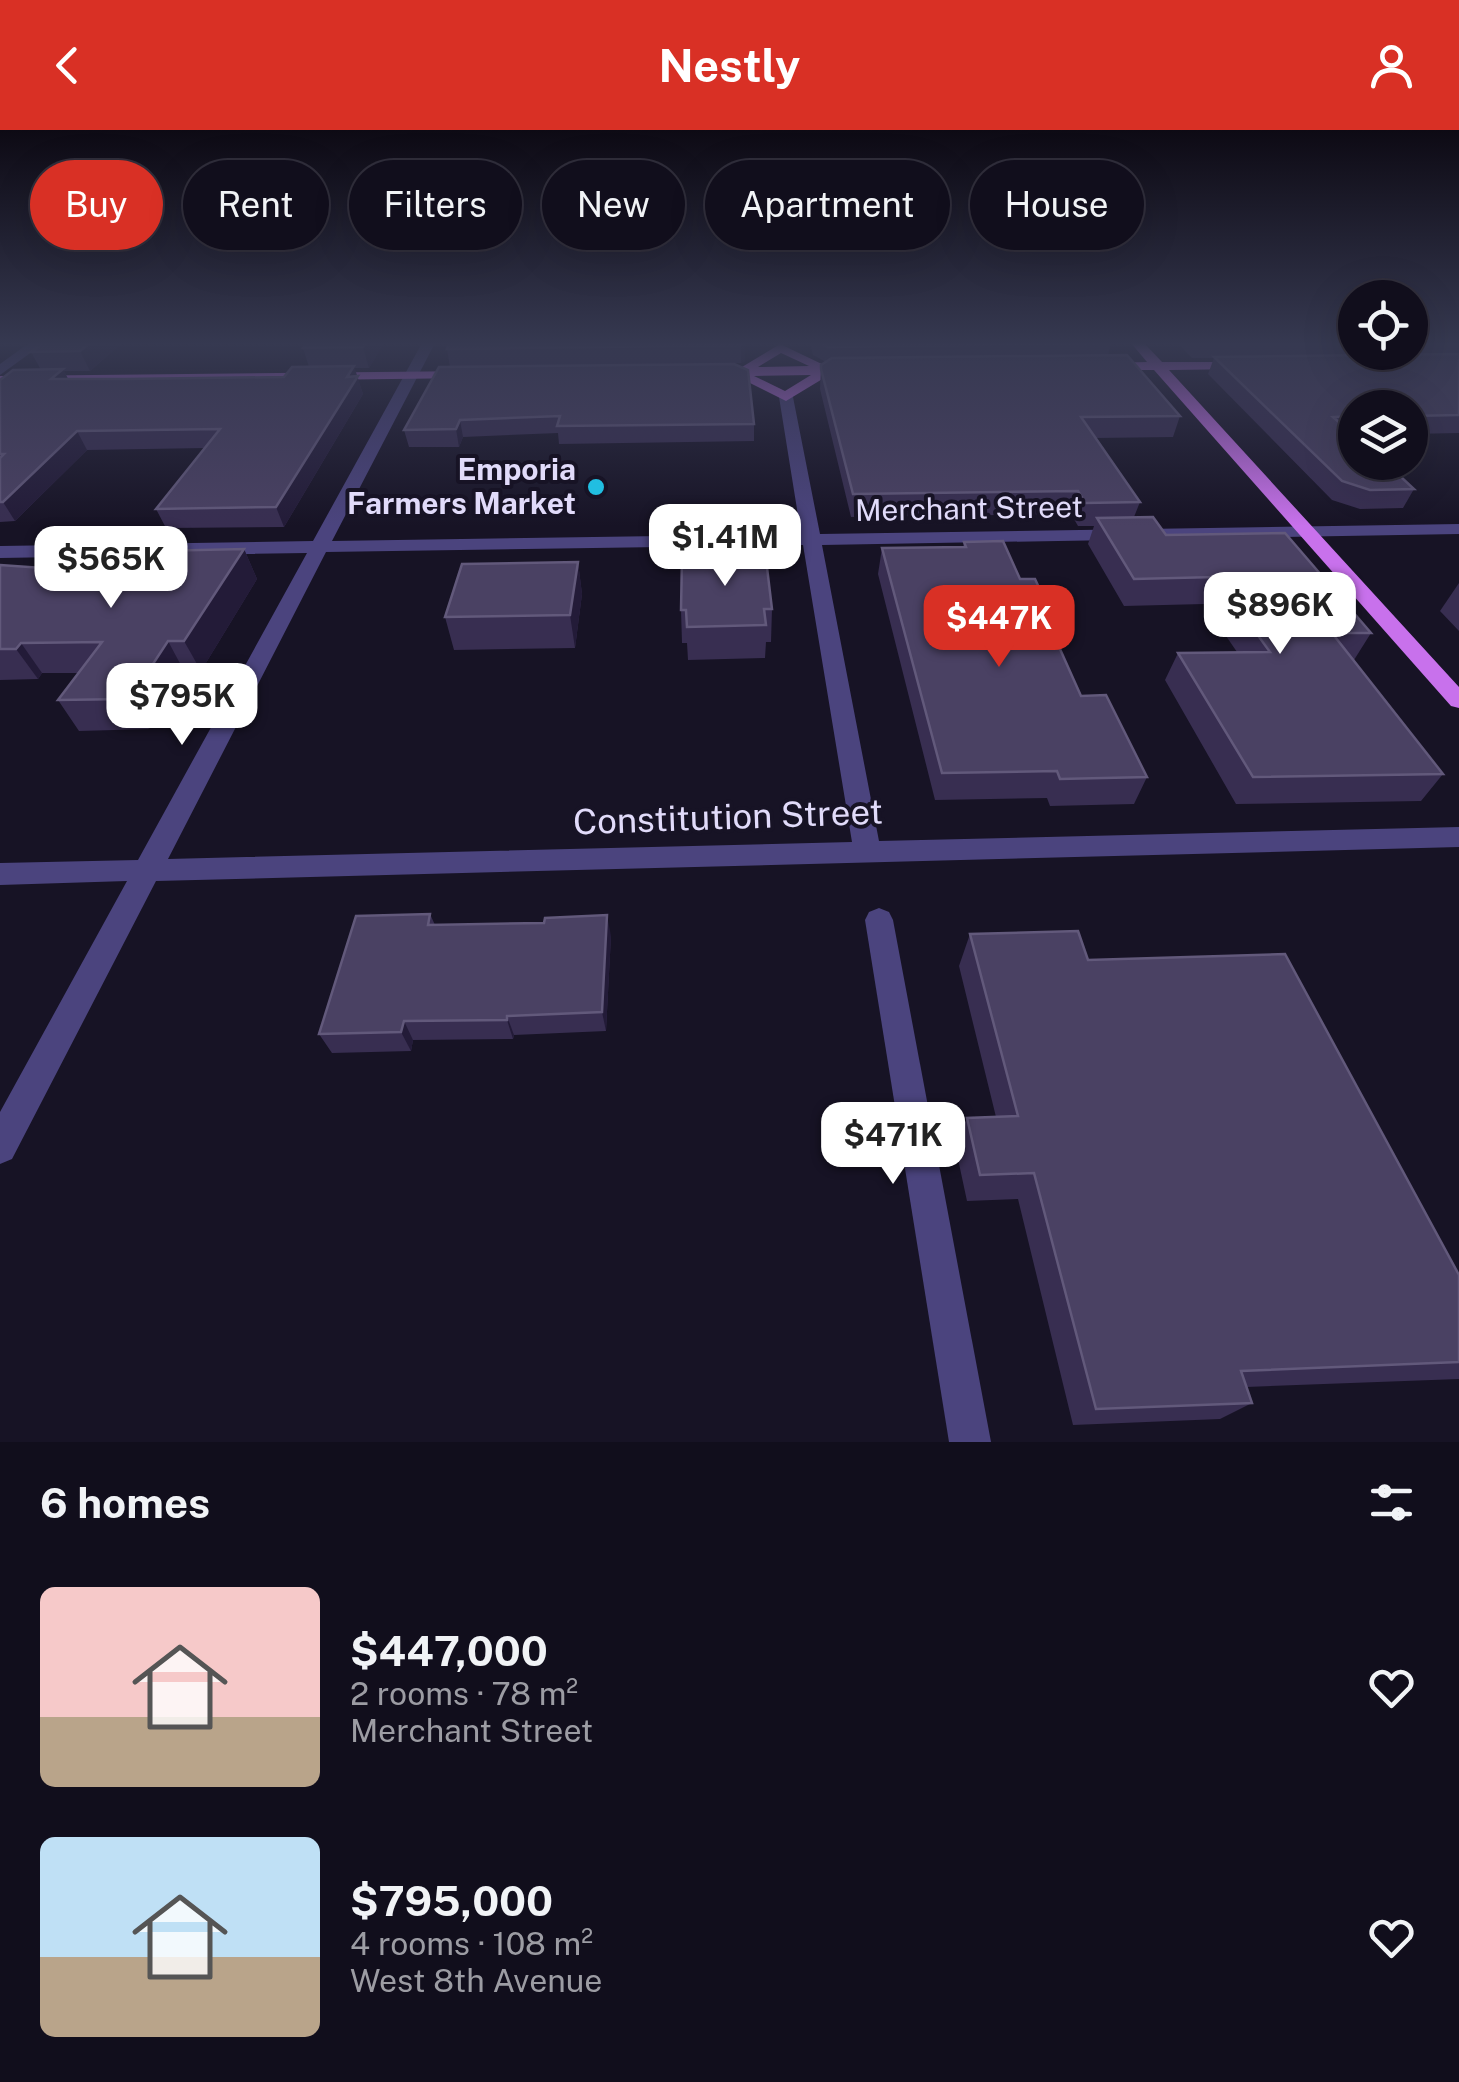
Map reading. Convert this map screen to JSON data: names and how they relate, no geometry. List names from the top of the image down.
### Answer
{
  "streets": {
    "street": ["Merchant Street", "Constitution Street"]
  },
  "places": ["Emporia Farmers Market"],
  "page": {
    "header": "Nestly",
    "chip": [
      "Buy",
      "Rent",
      "Filters",
      "New",
      "Apartment",
      "House"
    ],
    "price": [
      "$1.41M",
      "$565K",
      "$896K",
      "$447K",
      "$795K",
      "$471K"
    ],
    "heading": "6 homes",
    "list": [
      {
        "name": "$447,000",
        "note": "2 rooms · 78 m² · Merchant Street"
      },
      {
        "name": "$795,000",
        "note": "4 rooms · 108 m² · West 8th Avenue"
      }
    ]
  }
}
